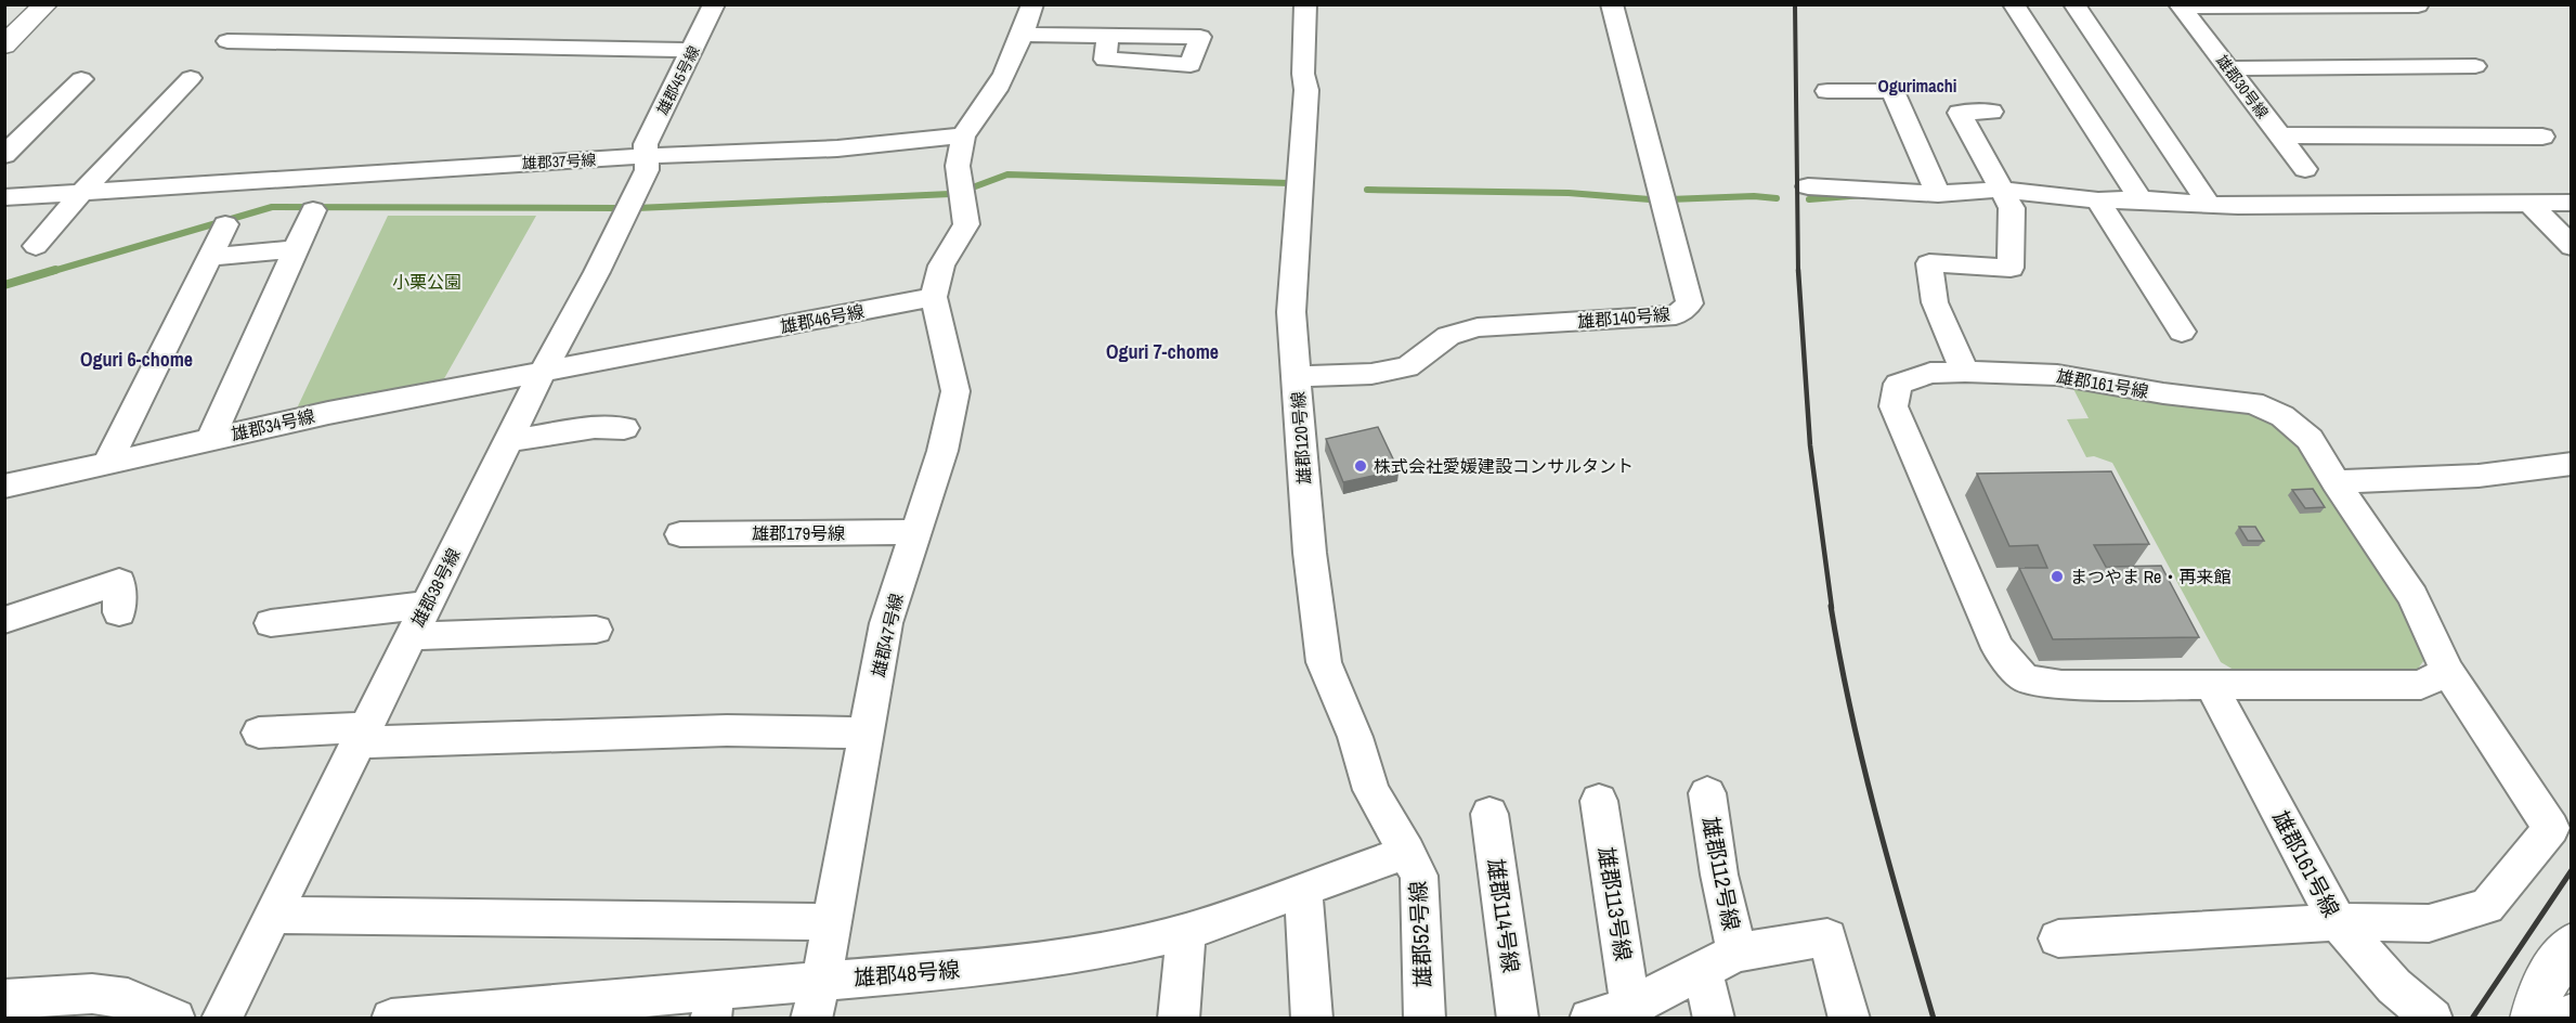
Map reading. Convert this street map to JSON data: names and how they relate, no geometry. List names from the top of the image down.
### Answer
{
  "streets": {
    "street": [
      "雄郡45号線",
      "雄郡30号線",
      "雄郡37号線",
      "雄郡140号線",
      "雄郡46号線",
      "雄郡161号線",
      "雄郡34号線",
      "雄郡120号線",
      "雄郡179号線",
      "雄郡38号線",
      "雄郡47号線",
      "雄郡112号線",
      "雄郡113号線",
      "雄郡114号線",
      "雄郡52号線",
      "雄郡48号線"
    ]
  },
  "crossings": [
    ["雄郡45号線", "雄郡37号線"],
    ["雄郡45号線", "雄郡38号線"],
    ["雄郡37号線", "雄郡38号線"],
    ["雄郡140号線", "雄郡120号線"],
    ["雄郡46号線", "雄郡34号線"],
    ["雄郡46号線", "雄郡38号線"],
    ["雄郡46号線", "雄郡47号線"],
    ["雄郡34号線", "雄郡38号線"],
    ["雄郡120号線", "雄郡52号線"],
    ["雄郡120号線", "雄郡48号線"],
    ["雄郡179号線", "雄郡47号線"],
    ["雄郡47号線", "雄郡48号線"],
    ["雄郡52号線", "雄郡48号線"]
  ],
  "districts": ["Ogurimachi", "Oguri 7-chome", "Oguri 6-chome"],
  "parks": ["小栗公園"],
  "places": ["株式会社愛媛建設コンサルタント", "まつやま Re・再来館"]
}
